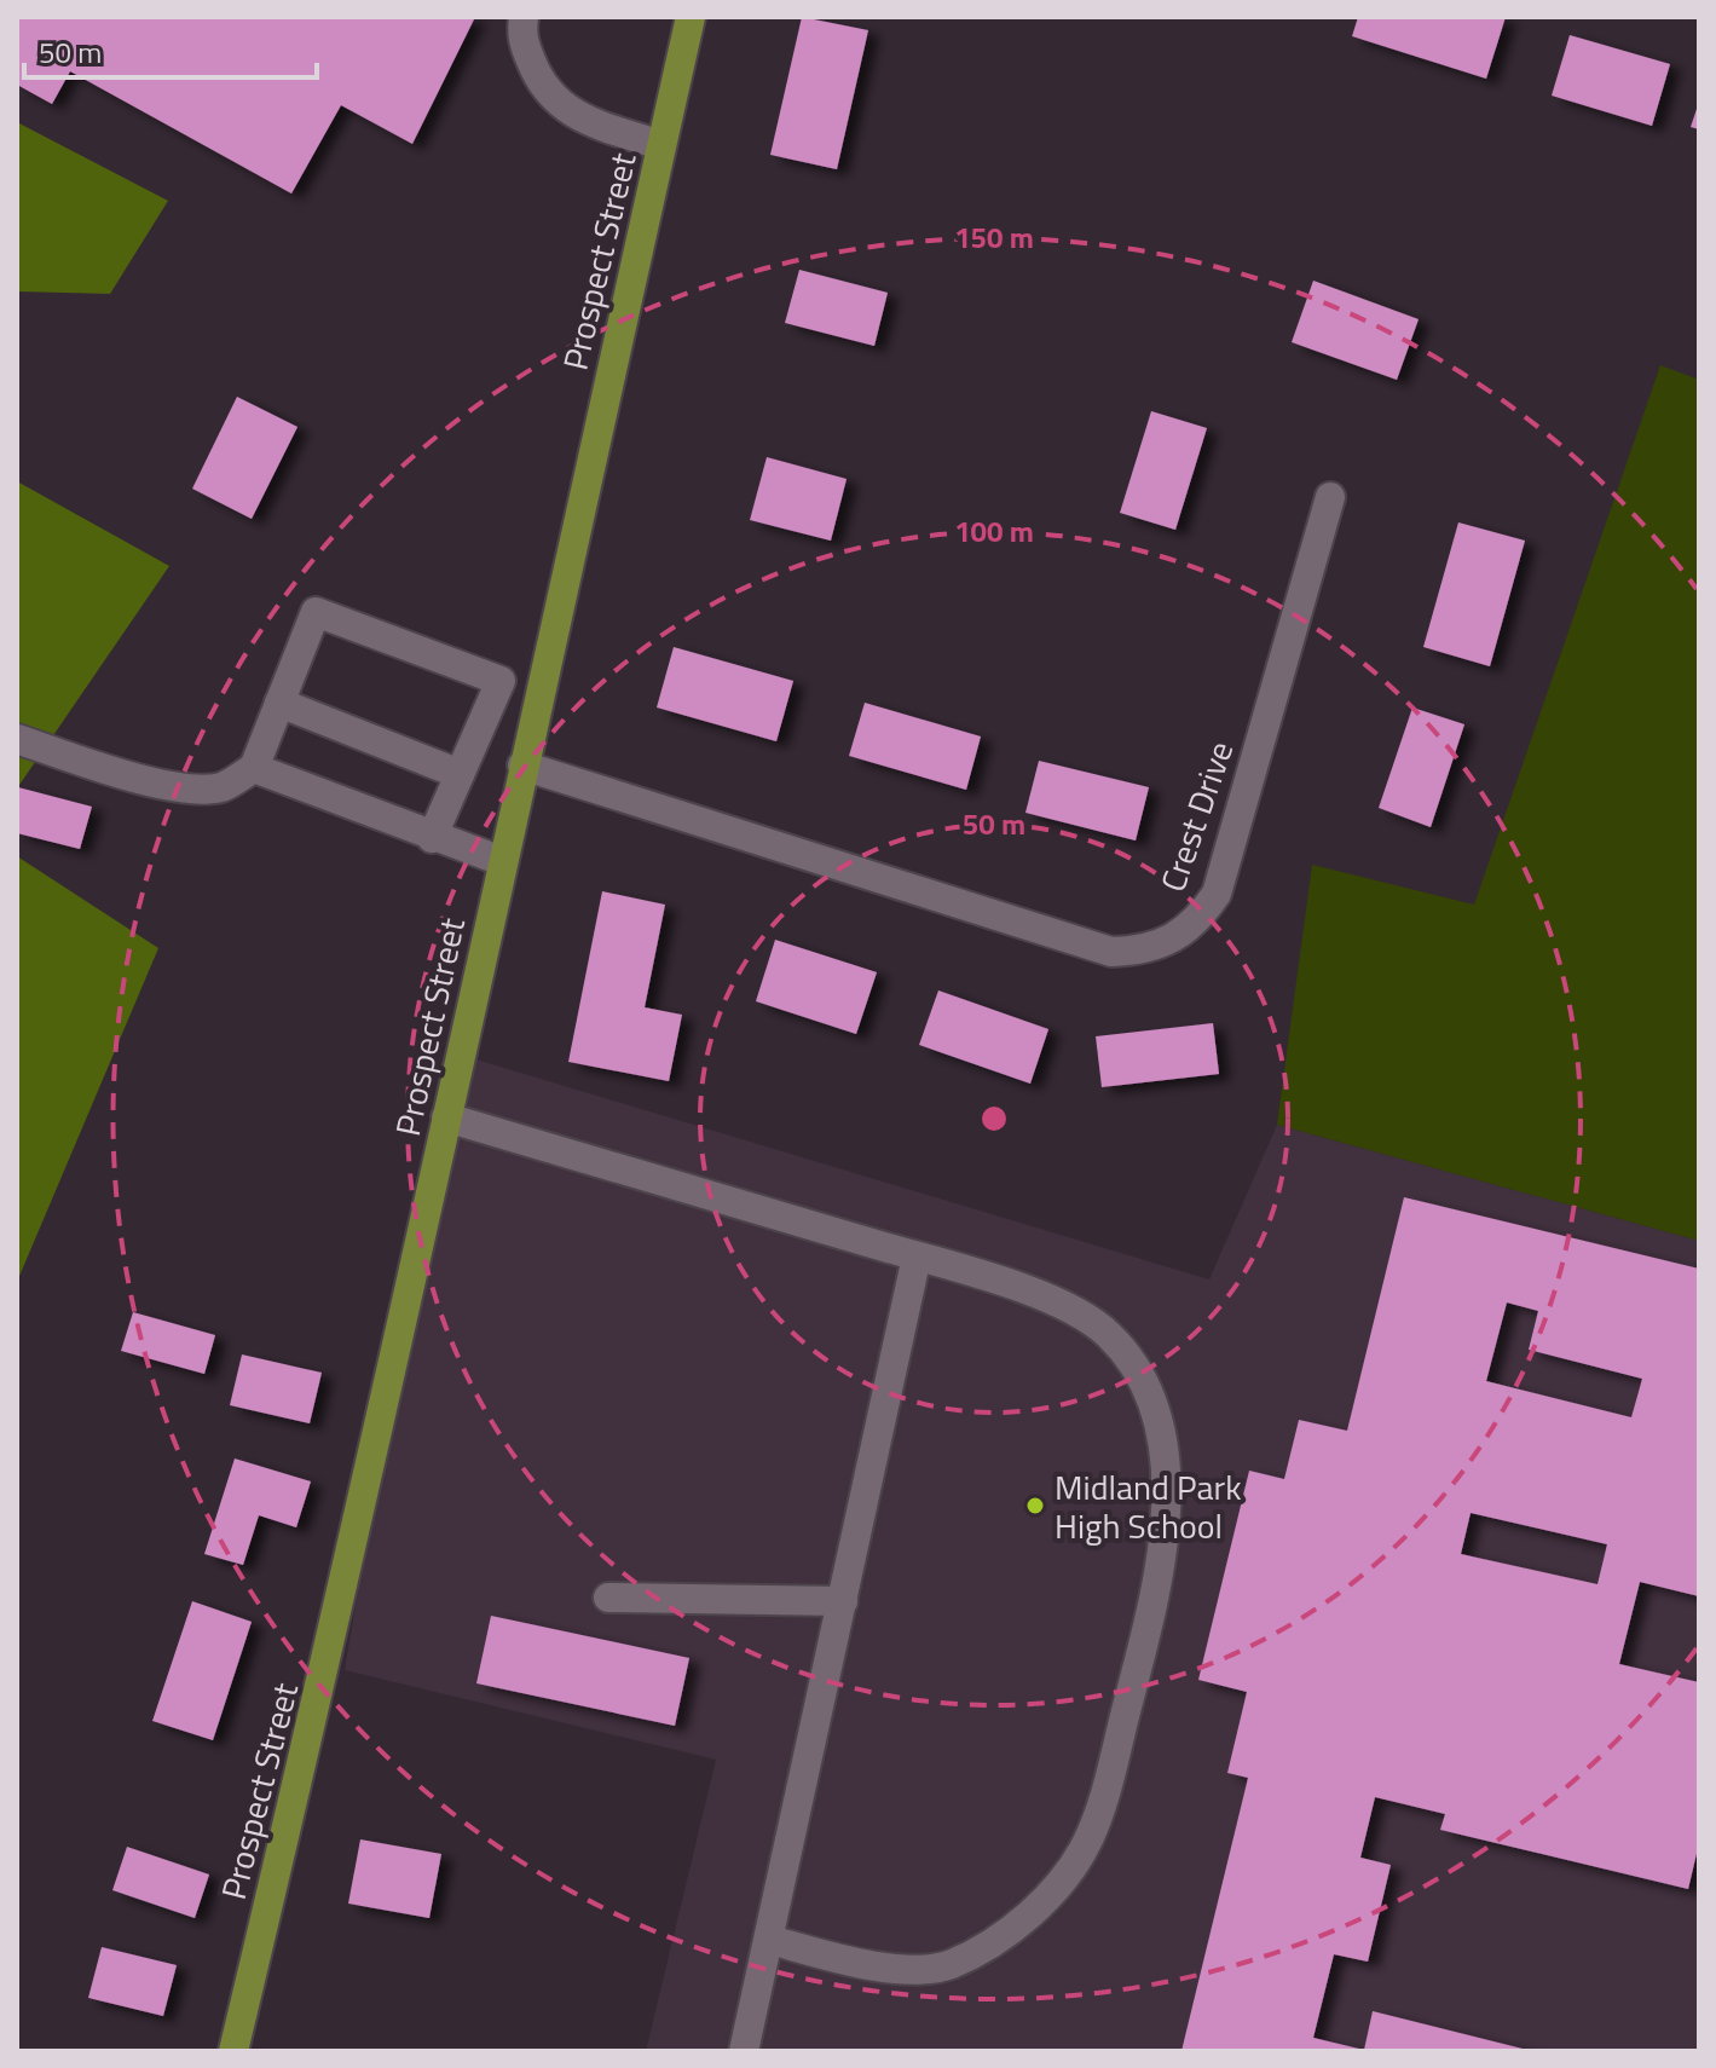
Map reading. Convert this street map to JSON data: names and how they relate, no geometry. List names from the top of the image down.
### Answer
{
  "streets": {
    "main road": ["Prospect Street"],
    "street": ["Crest Drive"]
  },
  "crossings": [
    ["Prospect Street", "Crest Drive"]
  ],
  "places": ["Midland Park High School"],
  "scale_bar": "50 m",
  "rings": ["150 m", "100 m", "50 m"]
}
